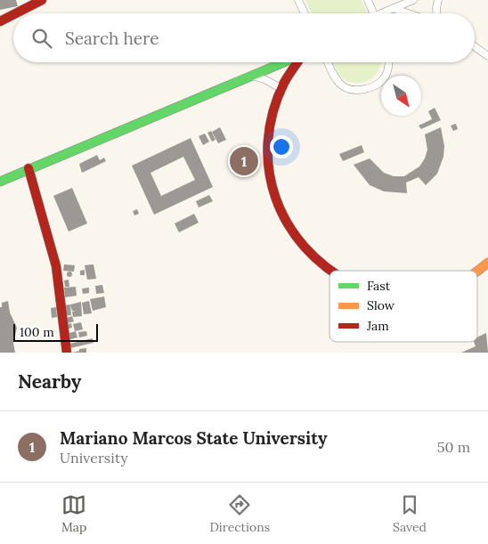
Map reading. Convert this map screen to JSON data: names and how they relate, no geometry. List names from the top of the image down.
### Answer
{
  "legend": ["Fast", "Slow", "Jam"],
  "scale_bar": "100 m",
  "north": "bottom right",
  "page": {
    "search": "Search here",
    "pins": "1",
    "scale": "100 m",
    "heading": "Nearby",
    "list": [
      {
        "mark": "1",
        "name": "Mariano Marcos State University",
        "note": "University",
        "value": "50 m"
      }
    ],
    "nav": ["Map", "Directions", "Saved"]
  }
}
